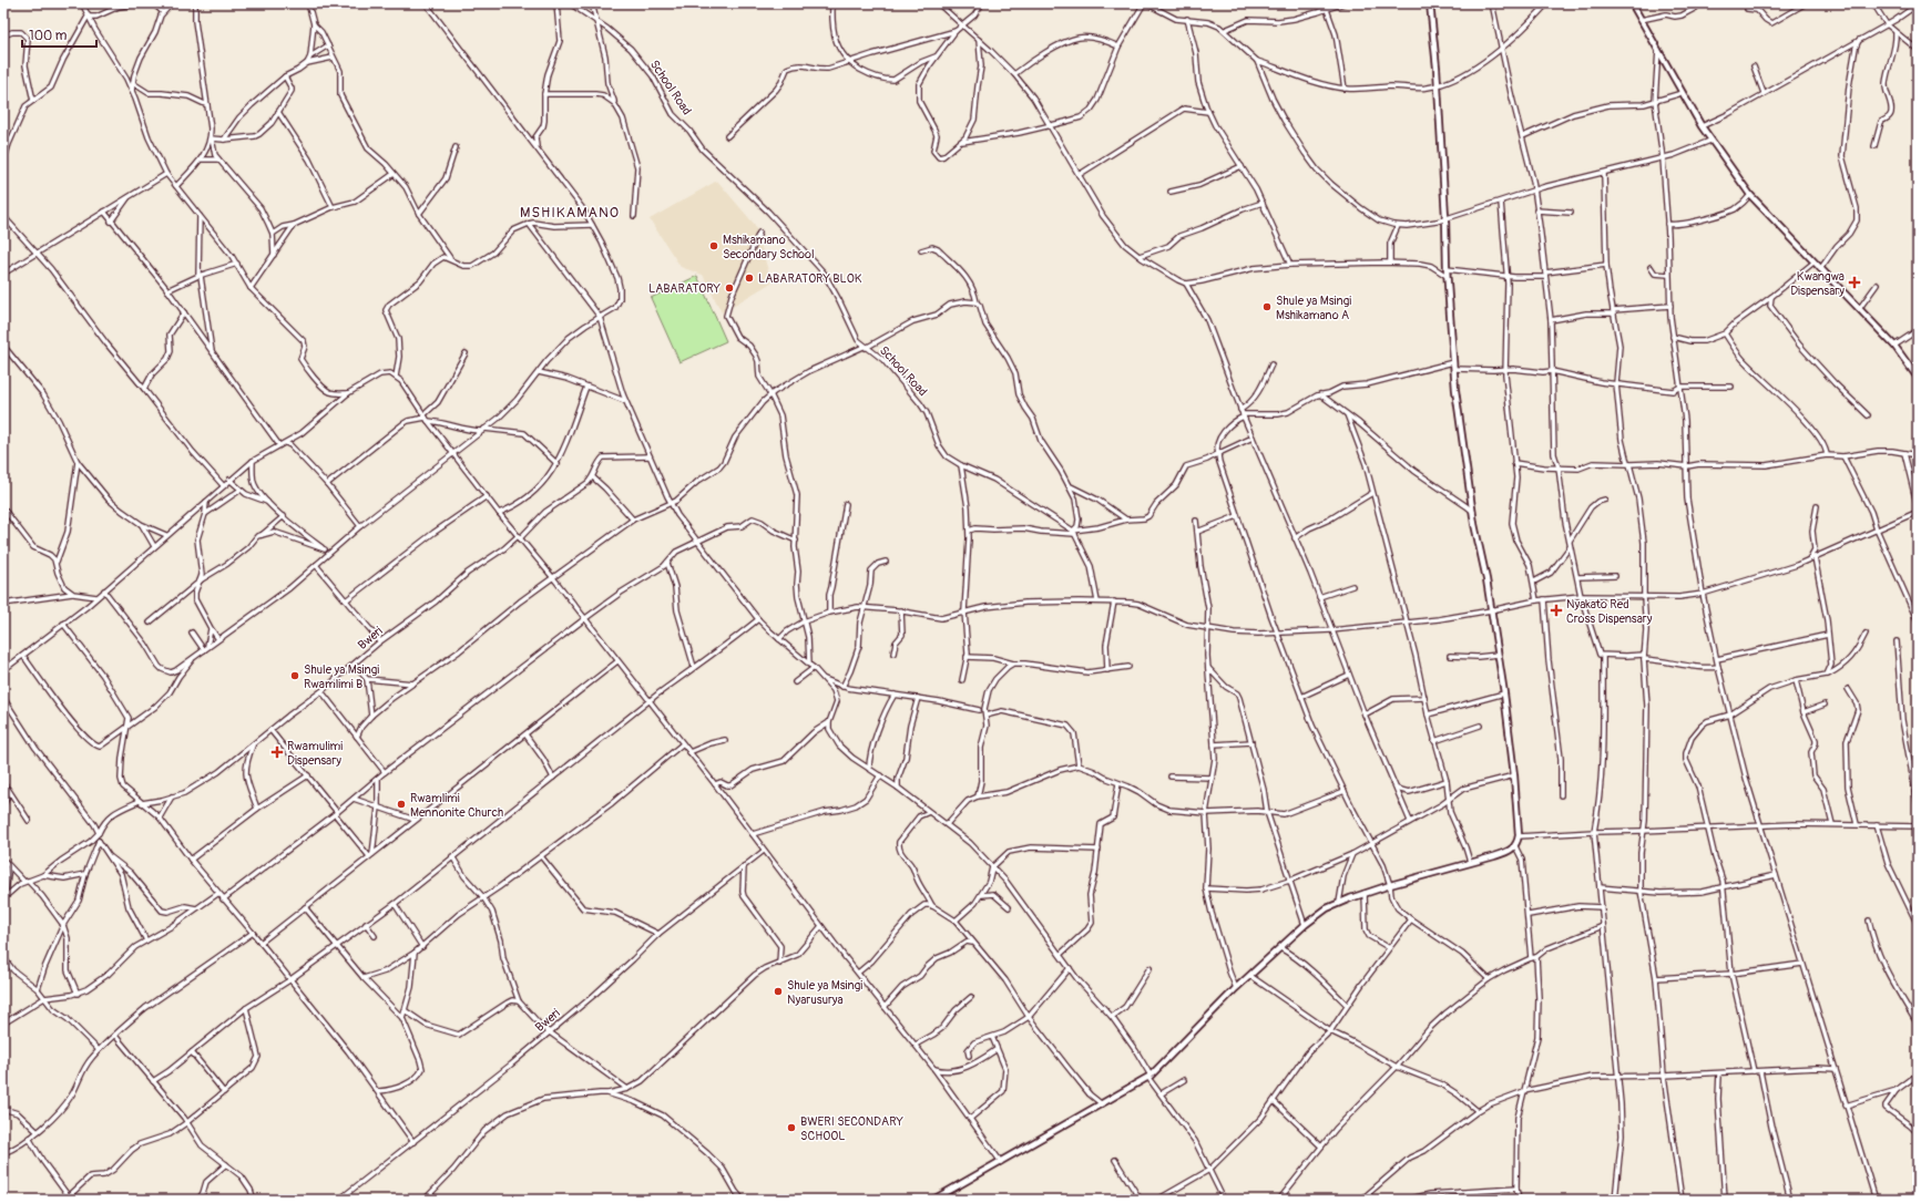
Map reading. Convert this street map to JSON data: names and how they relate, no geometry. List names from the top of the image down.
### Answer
{
  "streets": {
    "street": ["School Road", "Bweri"]
  },
  "districts": ["MSHIKAMANO"],
  "places": {
    "other": [
      "Mshikamano Secondary School",
      "LABARATORY BLOK",
      "LABARATORY",
      "Shule ya Msingi Mshikamano A",
      "Shule ya Msingi Rwamlimi B",
      "Rwamlimi Mennonite Church",
      "Shule ya Msingi Nyarusurya",
      "BWERI SECONDARY SCHOOL"
    ],
    "health": ["Kwangwa Dispensary", "Nyakato Red Cross Dispensary", "Rwamulimi Dispensary"]
  },
  "scale_bar": "100 m"
}
